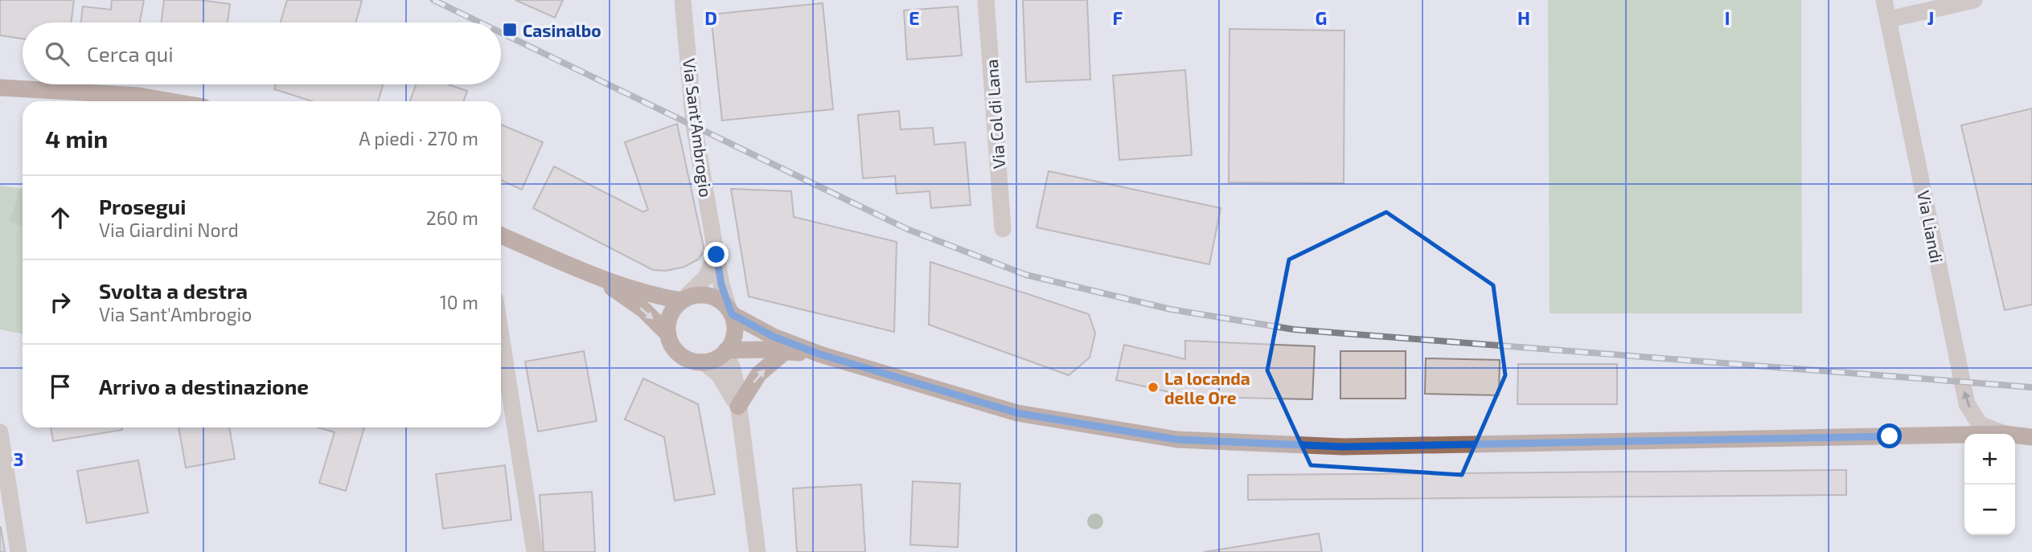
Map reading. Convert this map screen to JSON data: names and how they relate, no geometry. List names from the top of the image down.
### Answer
{
  "streets": {
    "street": ["Via Col di Lana", "Via Sant'Ambrogio", "Via Liandi"]
  },
  "one_way": ["Via Liandi"],
  "places": {
    "transit": ["Casinalbo"],
    "other": ["La locanda delle Ore"]
  },
  "page": {
    "search": "Cerca qui",
    "heading": ["4 min", "A piedi · 270 m"],
    "list": [
      ["Prosegui", "Via Giardini Nord", "260 m"],
      ["Svolta a destra", "Via Sant'Ambrogio", "10 m"],
      "Arrivo a destinazione"
    ],
    "map_buttons": ["+", "−"]
  },
  "grid": {
    "columns": [
      "D",
      "E",
      "F",
      "G",
      "H",
      "I",
      "J"
    ],
    "rows": ["3"]
  }
}
